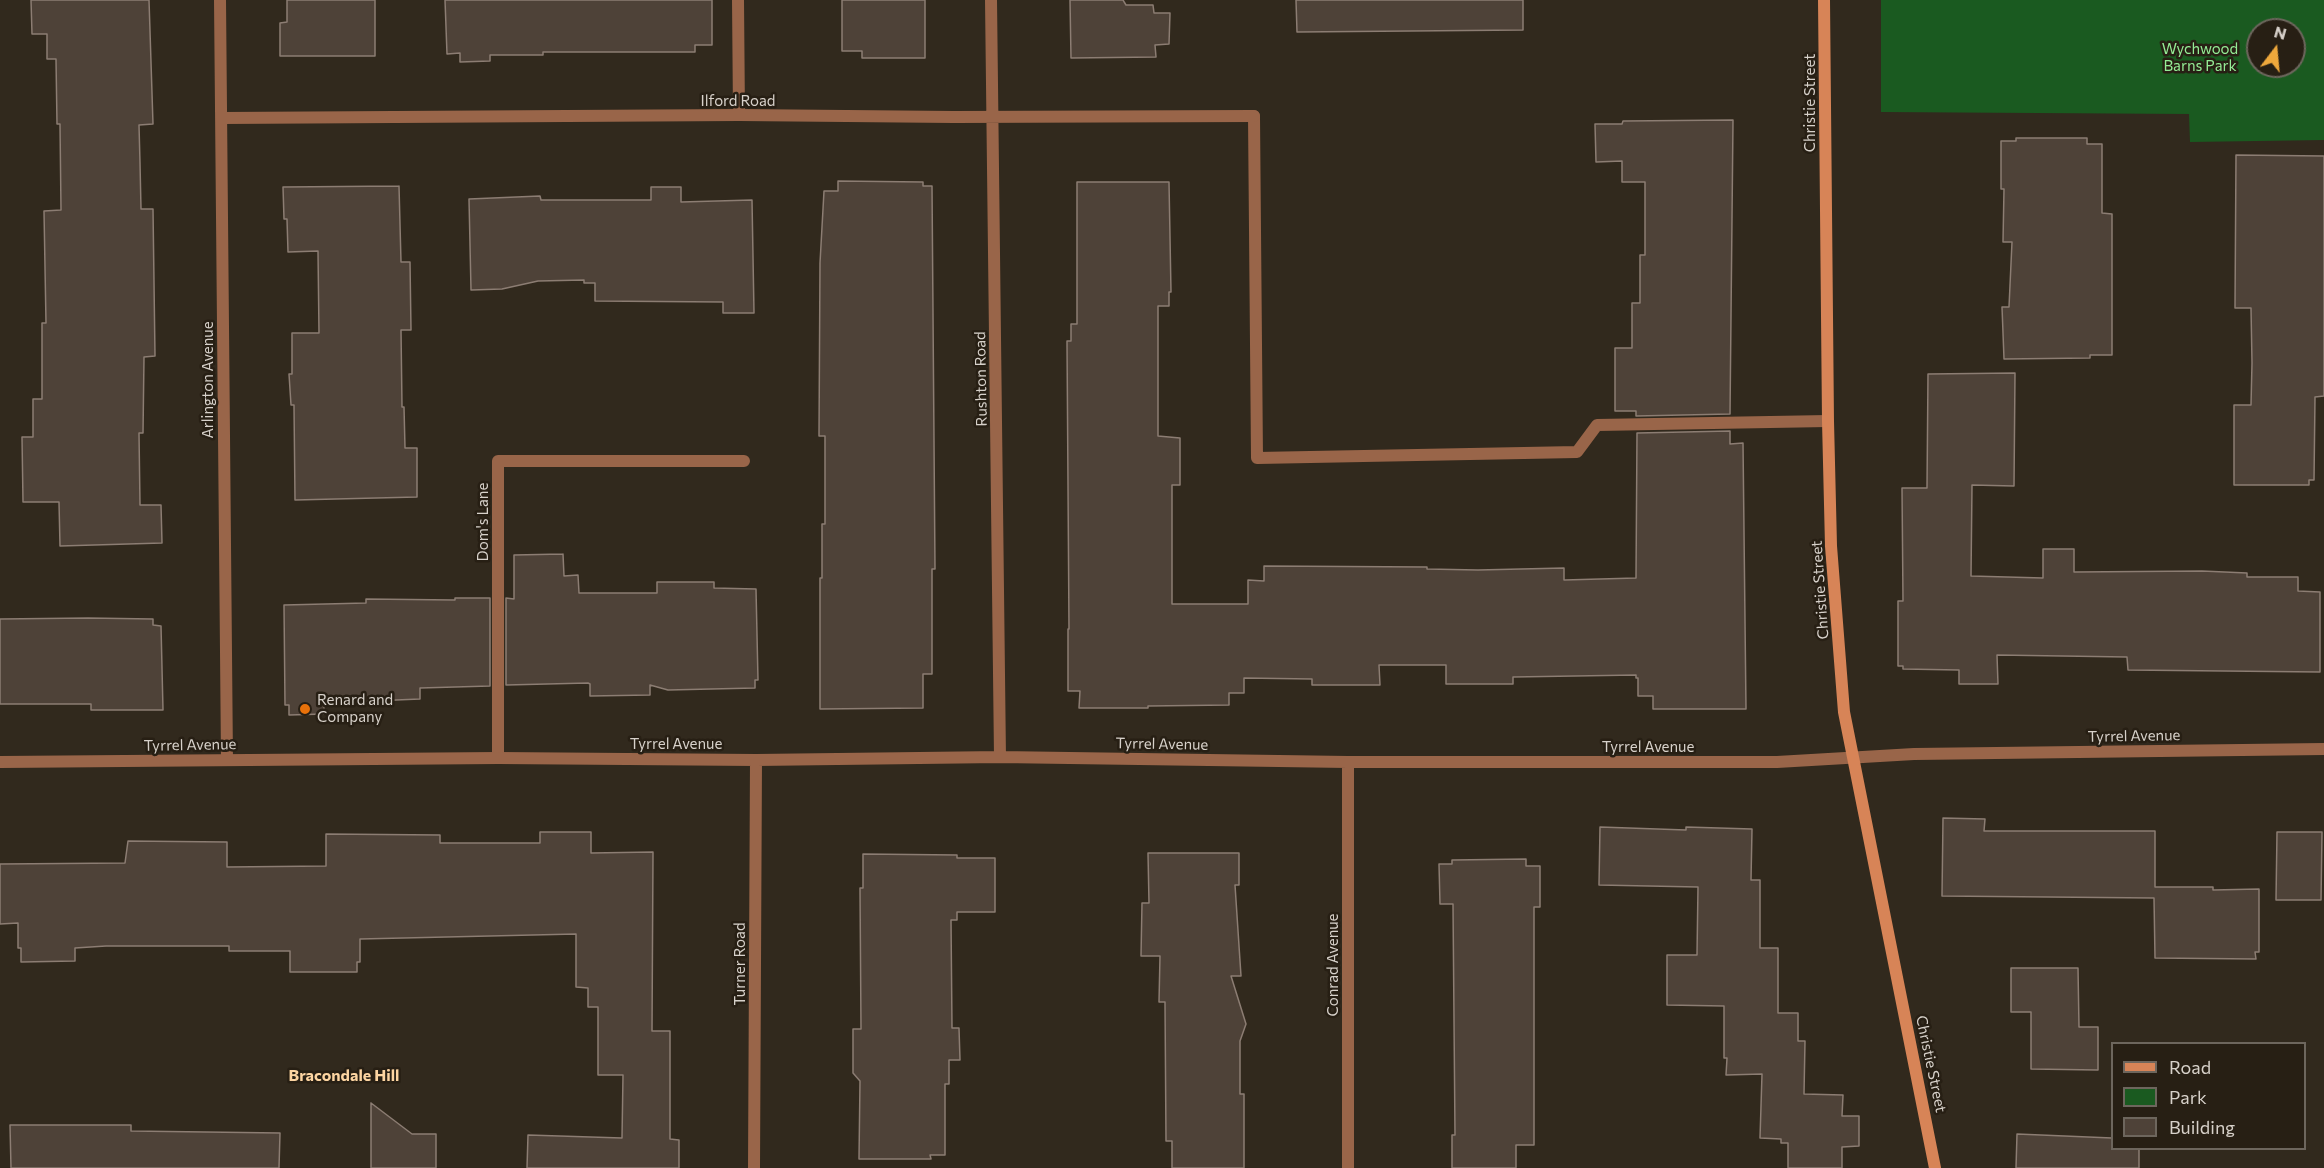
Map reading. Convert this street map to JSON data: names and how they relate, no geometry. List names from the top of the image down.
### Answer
{
  "streets": {
    "street": [
      "Ilford Road",
      "Christie Street",
      "Rushton Road",
      "Arlington Avenue",
      "Dom's Lane",
      "Tyrrel Avenue",
      "Turner Road",
      "Conrad Avenue"
    ]
  },
  "crossings": [
    ["Ilford Road", "Christie Street"],
    ["Ilford Road", "Rushton Road"],
    ["Ilford Road", "Arlington Avenue"],
    ["Christie Street", "Tyrrel Avenue"],
    ["Rushton Road", "Tyrrel Avenue"],
    ["Arlington Avenue", "Tyrrel Avenue"],
    ["Dom's Lane", "Tyrrel Avenue"],
    ["Tyrrel Avenue", "Turner Road"],
    ["Tyrrel Avenue", "Conrad Avenue"]
  ],
  "districts": ["Bracondale Hill"],
  "parks": ["Wychwood Barns Park"],
  "places": ["Renard and Company"],
  "legend": ["Road", "Park", "Building"],
  "north": "top"
}
